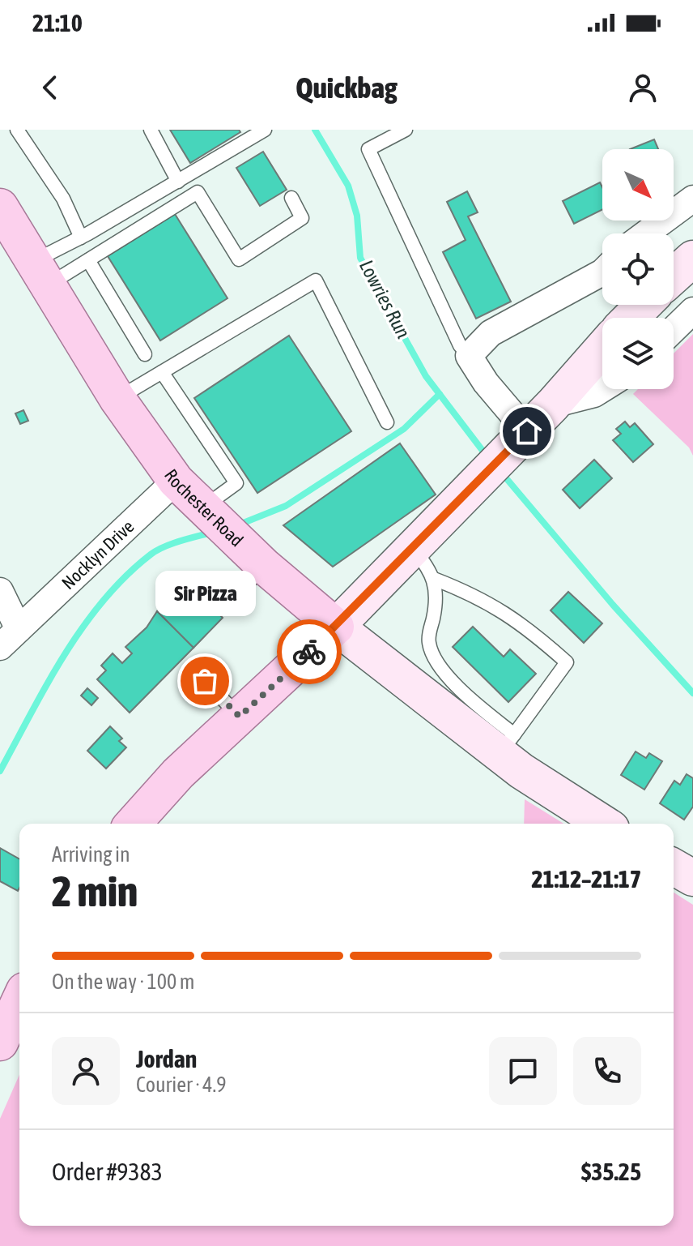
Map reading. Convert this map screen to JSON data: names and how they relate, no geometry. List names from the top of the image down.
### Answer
{
  "streets": {
    "main road": ["Rochester Road"],
    "street": ["Nocklyn Drive"]
  },
  "crossings": [
    ["Rochester Road", "Nocklyn Drive"]
  ],
  "water": ["Lowries Run"],
  "places": ["Sir Pizza"],
  "north": "bottom right",
  "page": {
    "status": "21:10",
    "header": "Quickbag",
    "bubble": "Sir Pizza",
    "heading": ["2 min", "Arriving in", "21:12–21:17"],
    "panel": [
      "Jordan",
      "Courier · 4.9",
      "Order #9383",
      "$35.25"
    ],
    "bar": "On the way · 100 m"
  }
}
